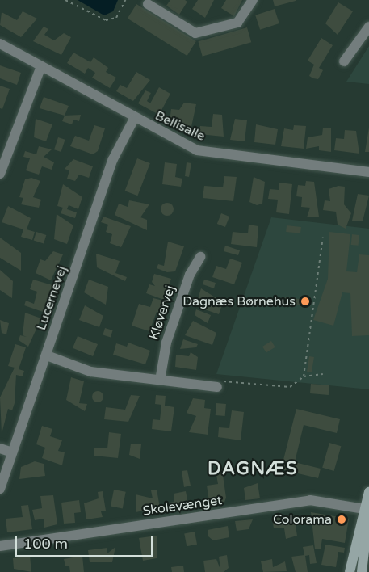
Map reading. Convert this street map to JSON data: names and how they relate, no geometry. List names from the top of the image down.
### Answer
{
  "streets": {
    "street": [
      "Bellisalle",
      "Lucernevej",
      "Kløvervej",
      "Skolevænget"
    ]
  },
  "crossings": [
    ["Bellisalle", "Lucernevej"]
  ],
  "districts": ["DAGNÆS"],
  "places": ["Dagnæs Børnehus", "Colorama"],
  "scale_bar": "100 m"
}
